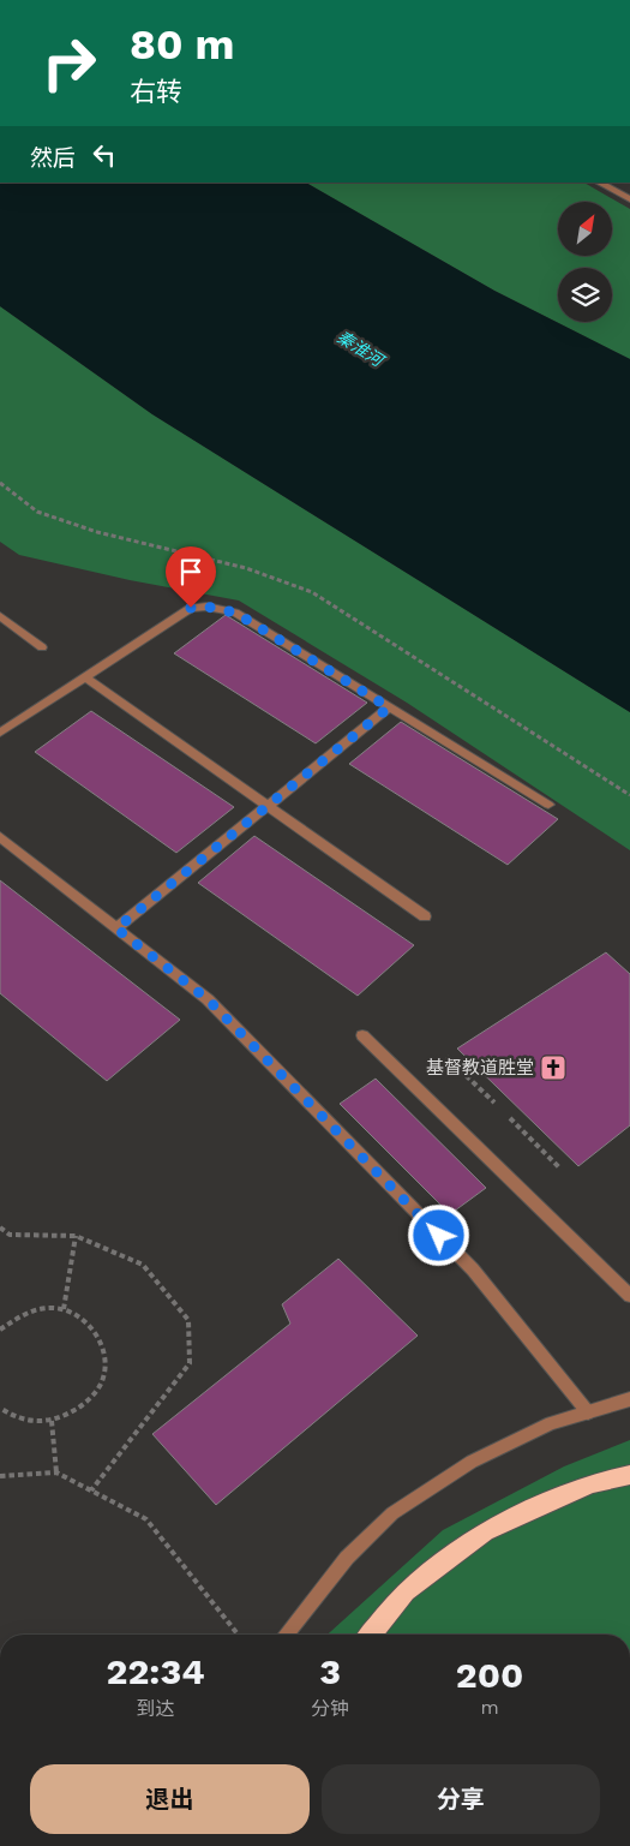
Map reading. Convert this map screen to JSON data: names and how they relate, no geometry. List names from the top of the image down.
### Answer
{
  "water": ["秦淮河"],
  "places": {
    "church": ["基督教道胜堂"]
  },
  "north": "top right",
  "page": {
    "turn": ["80 m", "右转"],
    "then": "然后",
    "eta": [
      "22:34",
      "到达",
      "3",
      "分钟",
      "200",
      "m"
    ],
    "buttons": ["退出", "分享"]
  }
}
